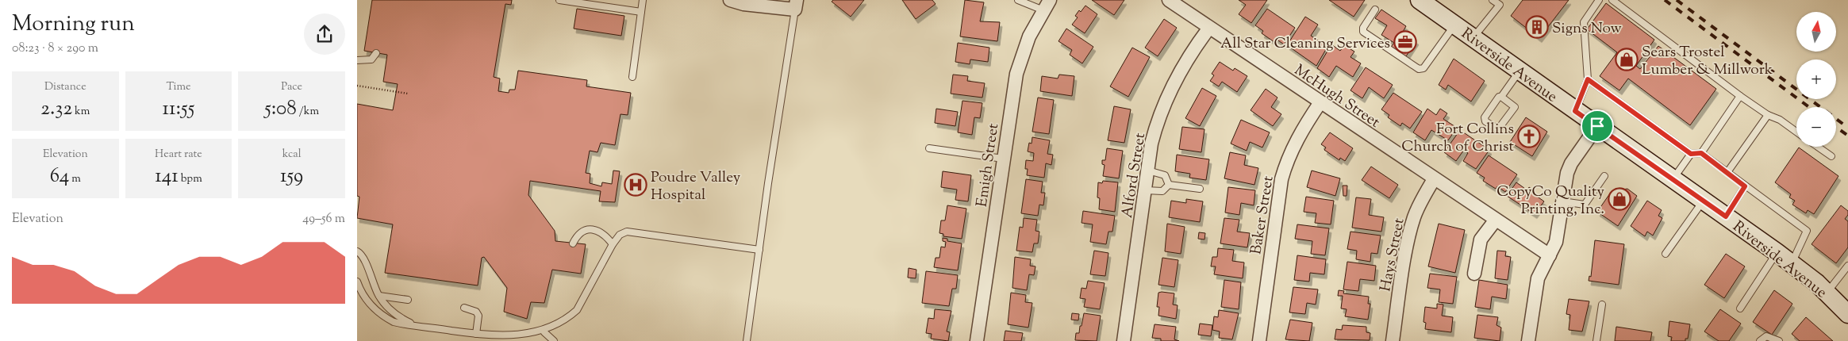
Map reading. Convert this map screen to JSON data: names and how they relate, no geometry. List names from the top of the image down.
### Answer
{
  "streets": {
    "main road": ["Riverside Avenue"],
    "street": [
      "McHugh Street",
      "Emigh Street",
      "Alford Street",
      "Baker Street",
      "Hays Street"
    ]
  },
  "crossings": [
    ["McHugh Street", "Alford Street"],
    ["McHugh Street", "Baker Street"],
    ["McHugh Street", "Hays Street"]
  ],
  "places": {
    "building": ["Signs Now"],
    "office": ["All Star Cleaning Services"],
    "shop": ["Sears Trostel Lumber & Millwork", "CopyCo Quality Printing, Inc."],
    "church": ["Fort Collins Church of Christ"],
    "hospital": ["Poudre Valley Hospital"]
  },
  "north": "top",
  "page": {
    "heading": ["Morning run", "08:23 · 8 × 290 m"],
    "map_buttons": ["+", "−"],
    "stats": [
      ["Distance", "2.32 km"],
      ["Time", "11:55"],
      ["Pace", "5:08 /km"],
      ["Elevation", "64 m"],
      ["Heart rate", "141 bpm"],
      ["kcal", "159"]
    ],
    "chart": ["Elevation", "49–56 m"]
  }
}
